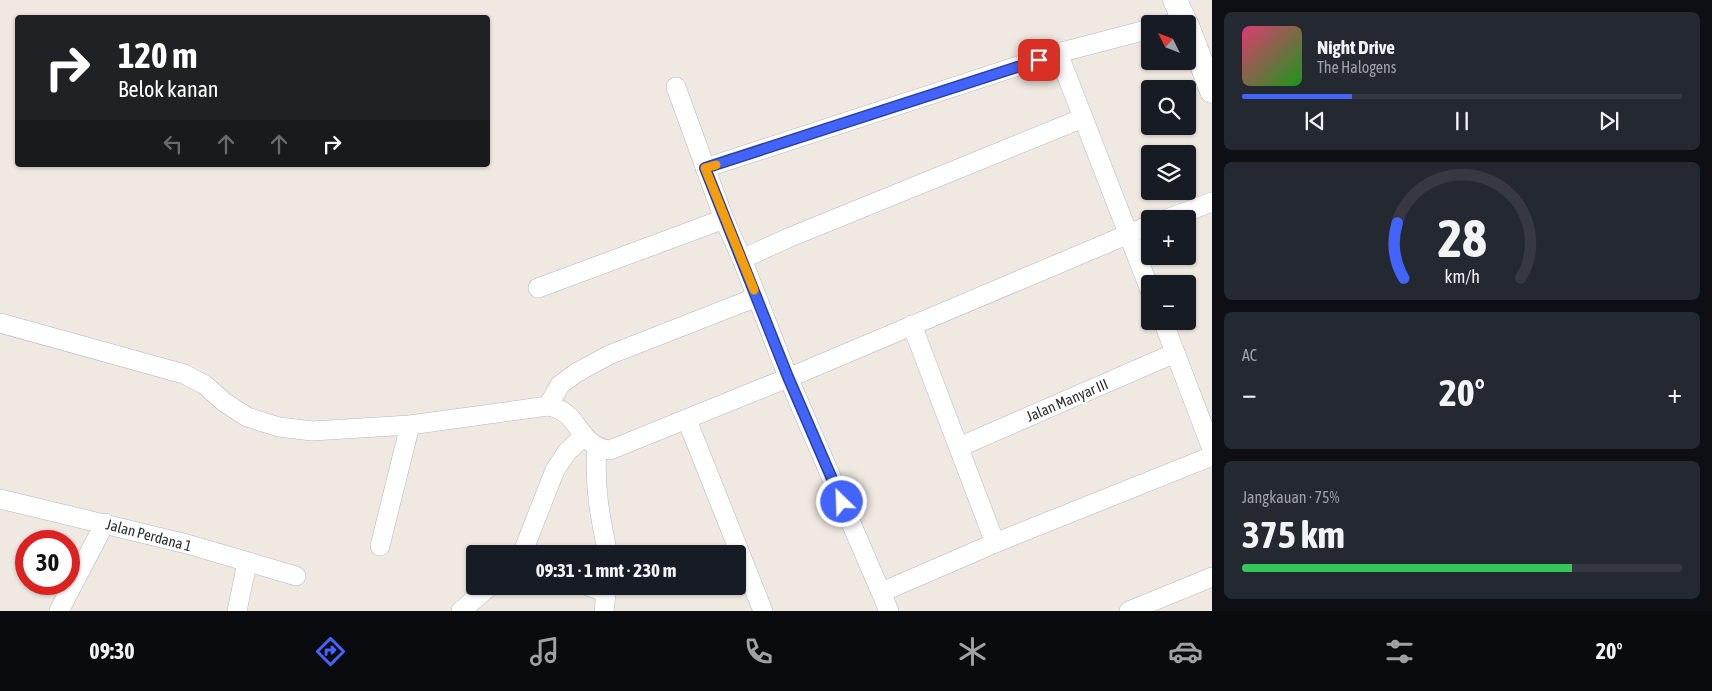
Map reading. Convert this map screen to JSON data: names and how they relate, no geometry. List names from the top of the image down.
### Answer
{
  "streets": {
    "street": ["Jalan Manyar III", "Jalan Perdana 1"]
  },
  "north": "top left",
  "page": {
    "map_buttons": ["+", "−"],
    "turn": ["120 m", "Belok kanan"],
    "song": ["Night Drive", "The Halogens"],
    "tile": [
      "AC",
      ["Jangkauan · 75%", "375 km"]
    ],
    "heat": ["−", "20°", "+"],
    "limit": "30",
    "trip": "09:31 · 1 mnt · 230 m",
    "tabs": ["09:30", "20°"],
    "gauge": ["28", "km/h"]
  }
}
